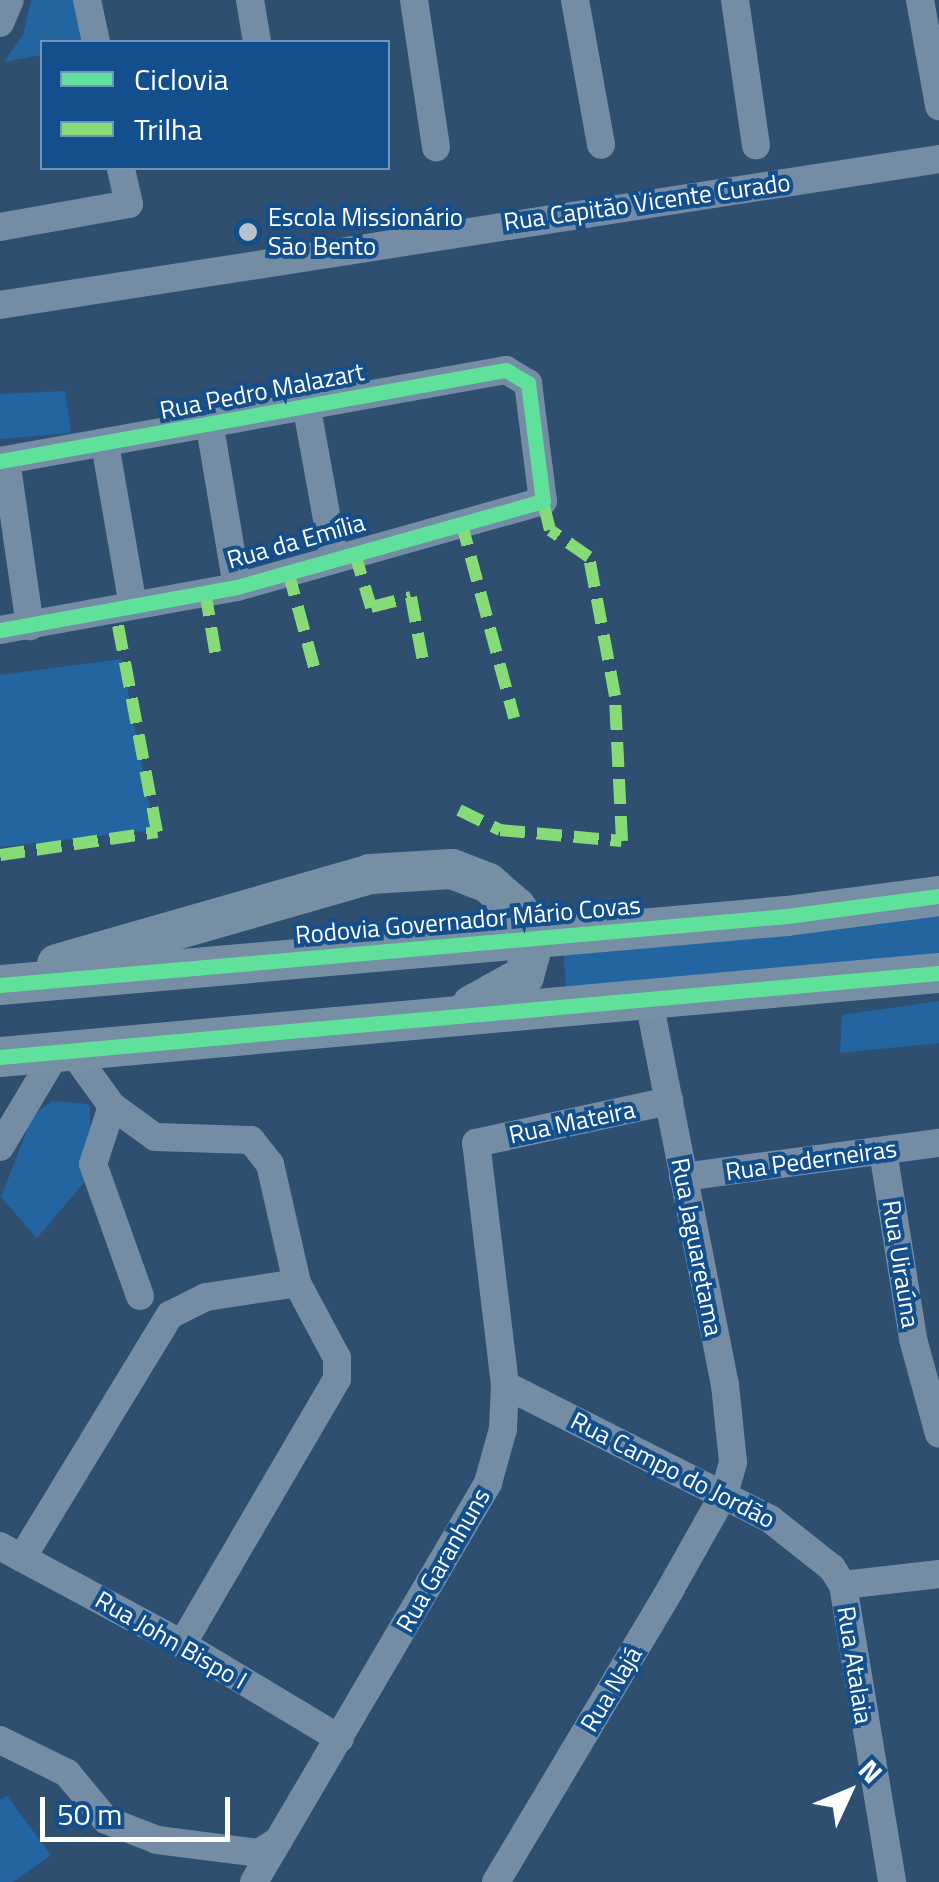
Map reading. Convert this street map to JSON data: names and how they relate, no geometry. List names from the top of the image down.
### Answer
{
  "streets": {
    "highway": ["Rodovia Governador Mário Covas"],
    "street": [
      "Rua Capitão Vicente Curado",
      "Rua Pedro Malazart",
      "Rua da Emília",
      "Rua Mateira",
      "Rua Pederneiras",
      "Rua Jaguaretama",
      "Rua Uiraúna",
      "Rua Campo do Jordão",
      "Rua Garanhuns",
      "Rua John Bispo I",
      "Rua Atalaia",
      "Rua Najá"
    ]
  },
  "crossings": [
    ["Rua Pedro Malazart", "Rua da Emília"],
    ["Rua Mateira", "Rua Jaguaretama"],
    ["Rua Mateira", "Rua Garanhuns"],
    ["Rua Pederneiras", "Rua Jaguaretama"],
    ["Rua Pederneiras", "Rua Uiraúna"],
    ["Rua Jaguaretama", "Rua Campo do Jordão"],
    ["Rua Jaguaretama", "Rua Najá"],
    ["Rua Campo do Jordão", "Rua Garanhuns"],
    ["Rua Campo do Jordão", "Rua Atalaia"],
    ["Rua Campo do Jordão", "Rua Najá"],
    ["Rua Garanhuns", "Rua John Bispo I"]
  ],
  "places": ["Escola Missionário São Bento"],
  "legend": ["Ciclovia", "Trilha"],
  "scale_bar": "50 m",
  "north": "top right"
}
